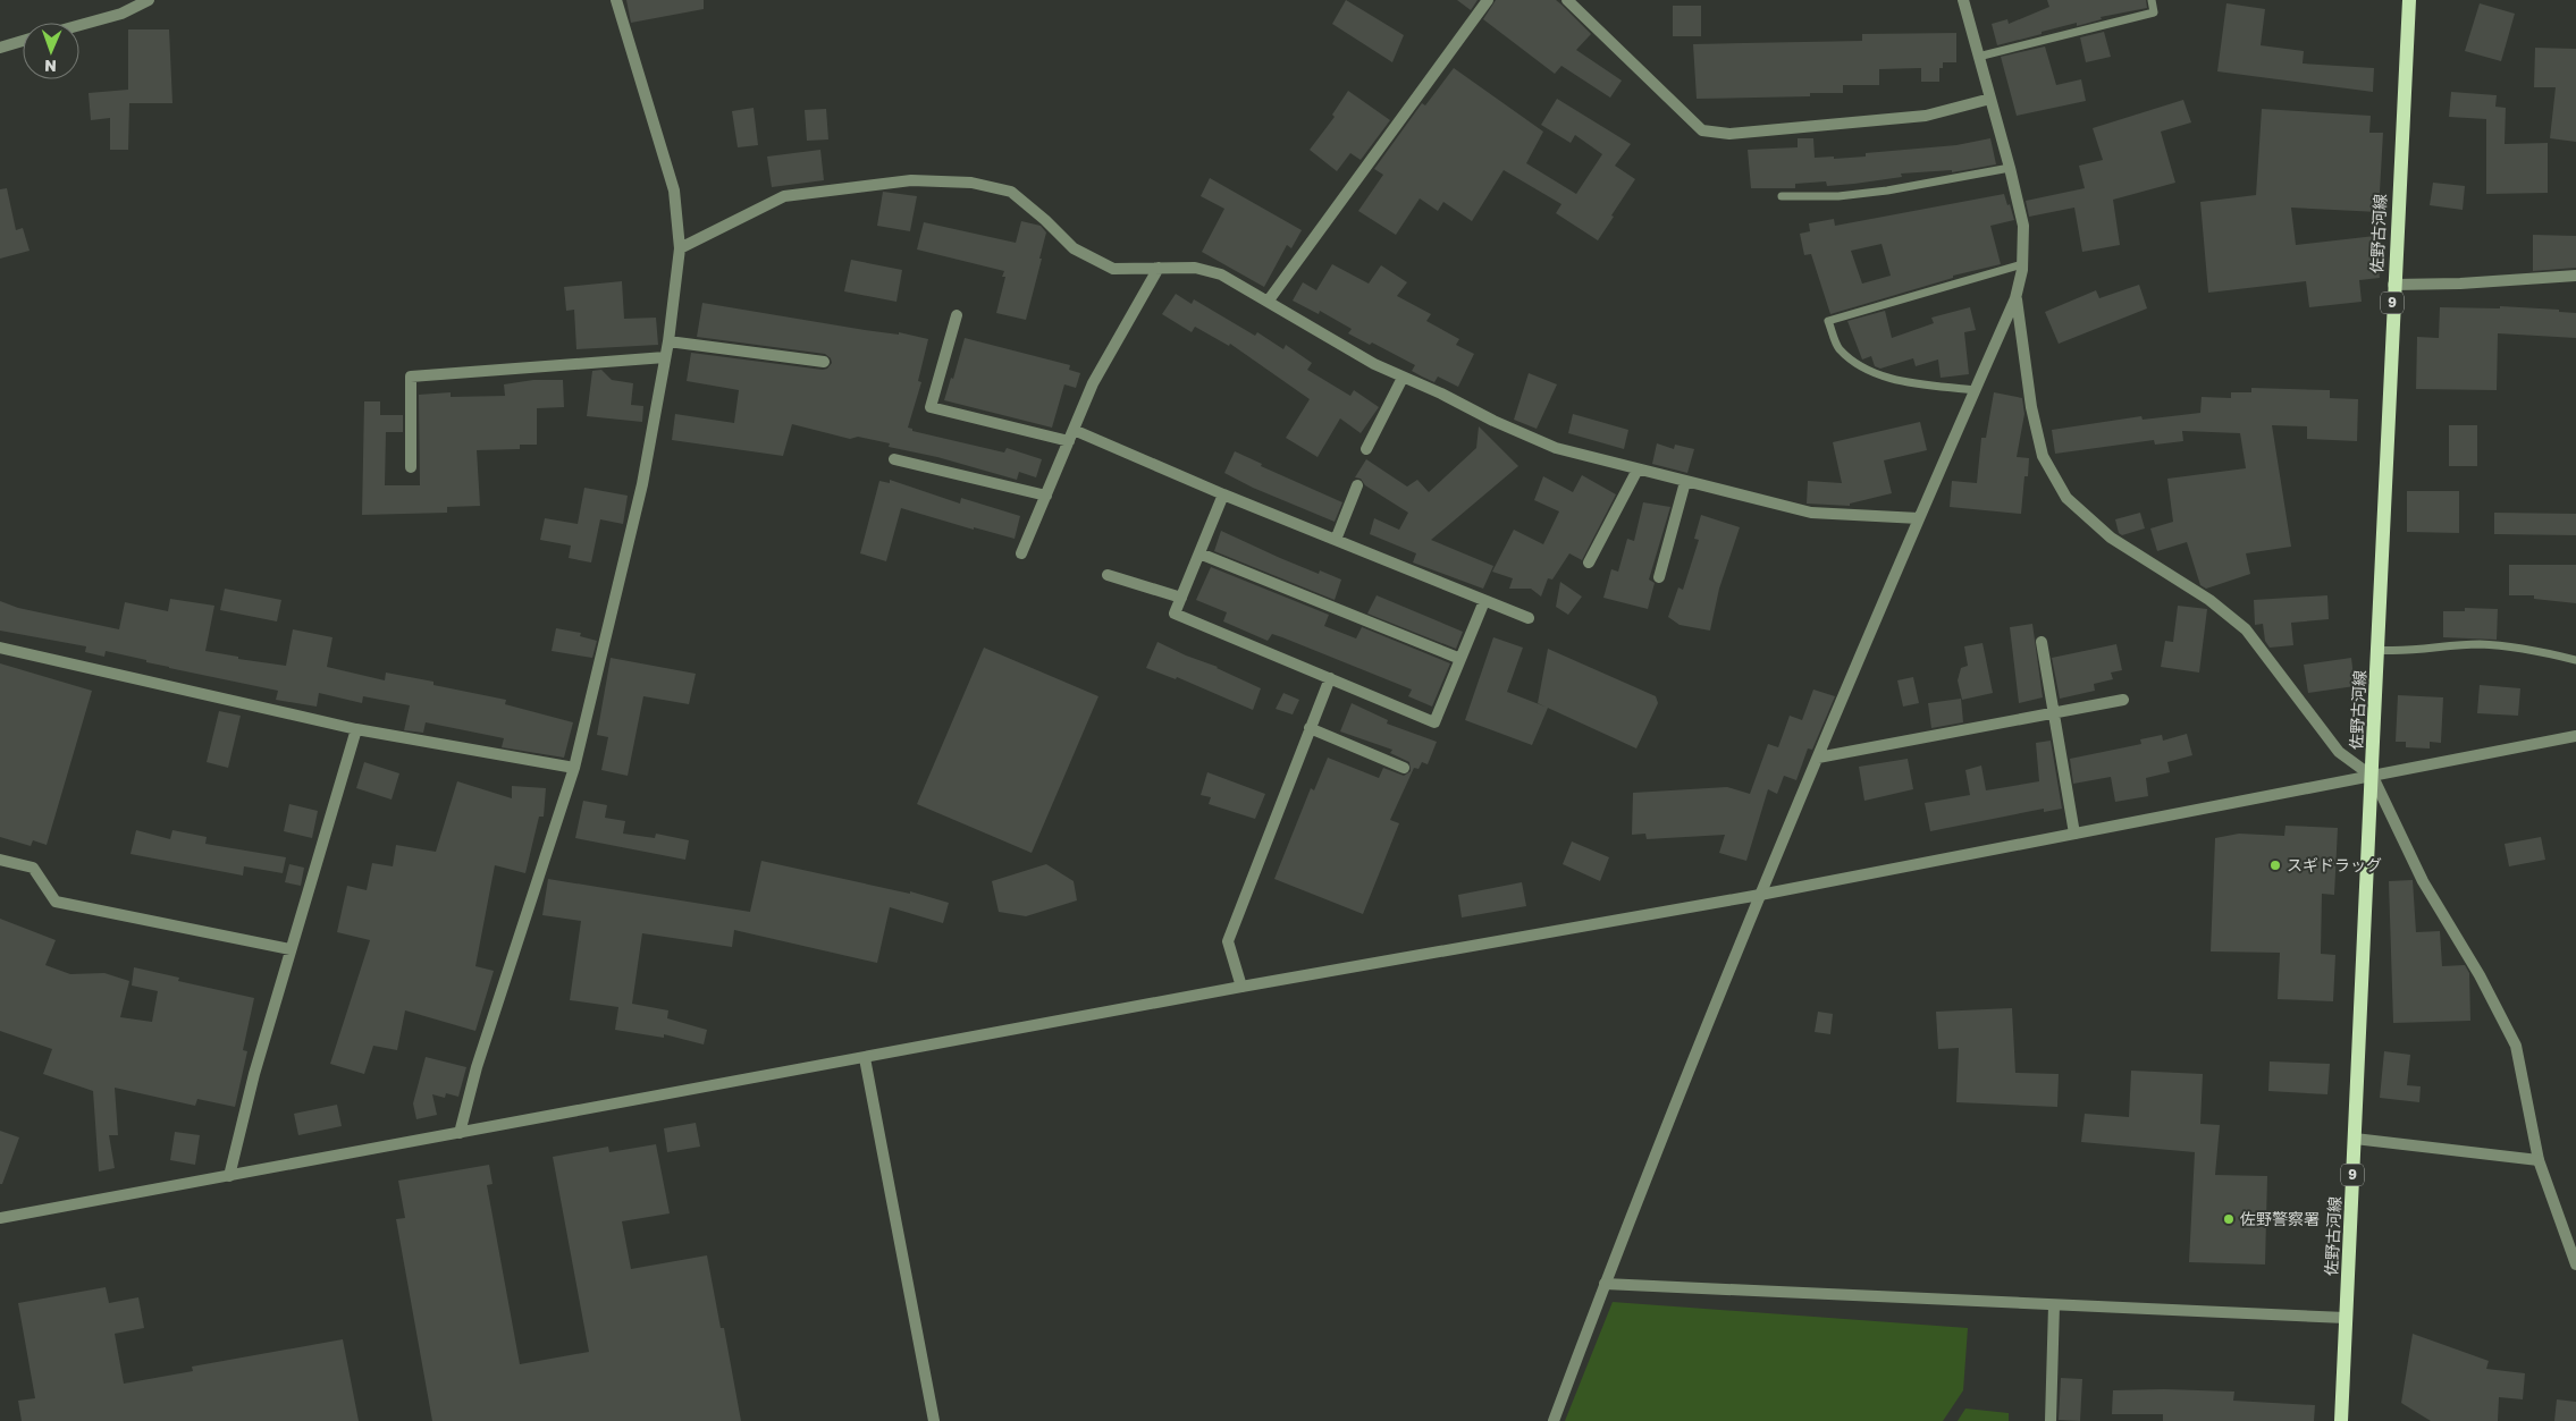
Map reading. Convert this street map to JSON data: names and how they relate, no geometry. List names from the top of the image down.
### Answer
{
  "streets": {
    "main road": ["佐野古河線", "9"]
  },
  "places": ["スギドラッグ", "佐野警察署"],
  "north": "bottom"
}
